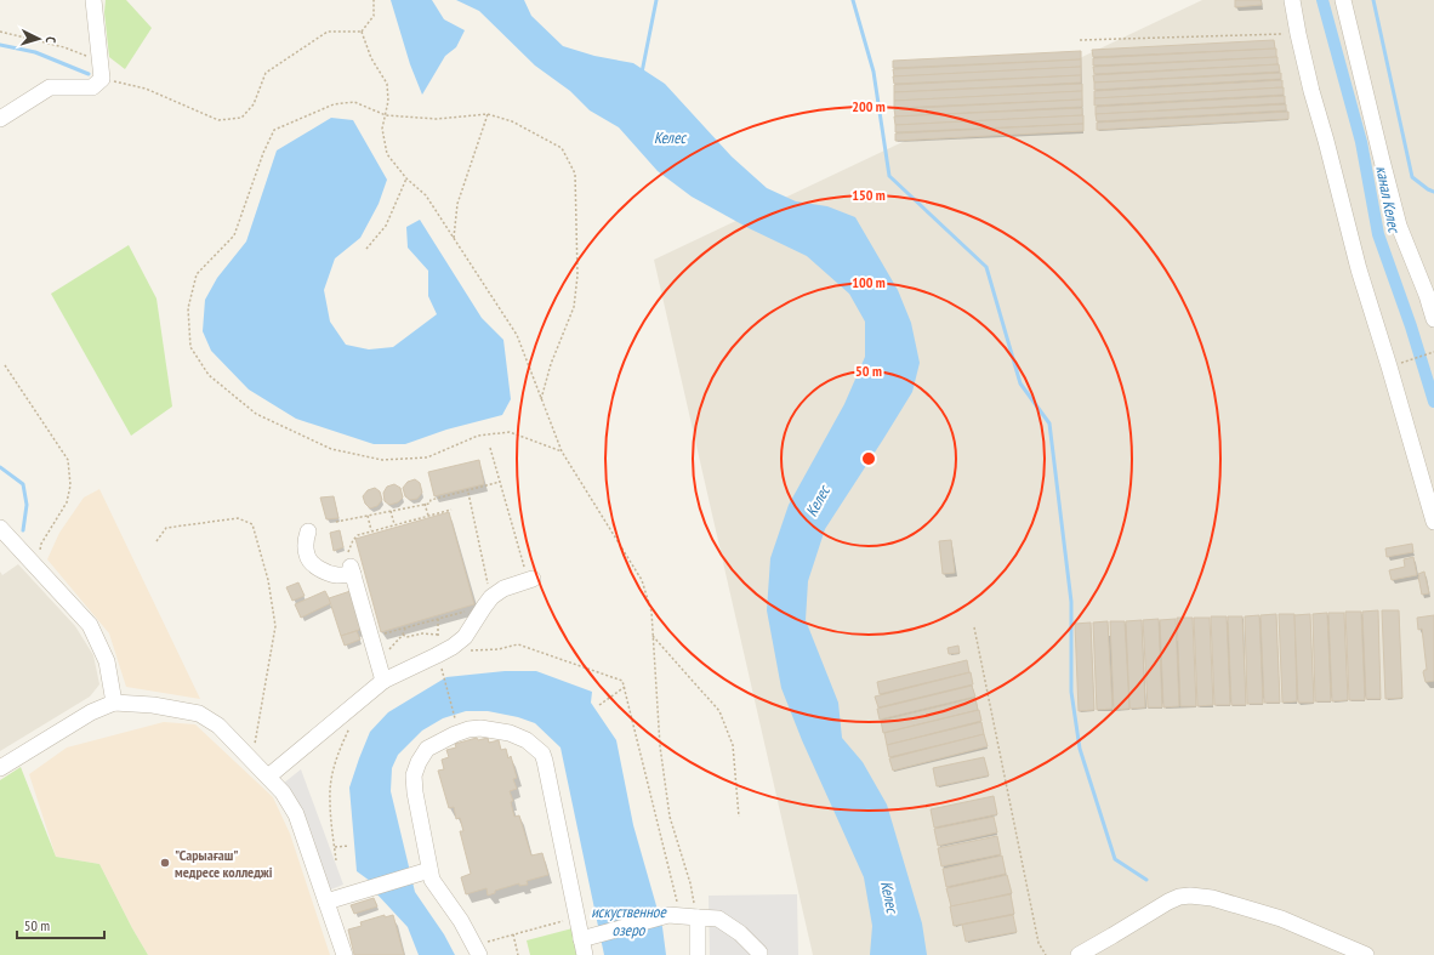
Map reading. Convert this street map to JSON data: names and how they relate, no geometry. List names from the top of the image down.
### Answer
{
  "water": ["Келес", "канал Келес", "искуственное озеро"],
  "places": ["\"Сарыағаш\" медресе колледжі"],
  "scale_bar": "50 m",
  "north": "right",
  "rings": [
    "200 m",
    "150 m",
    "100 m",
    "50 m"
  ]
}
